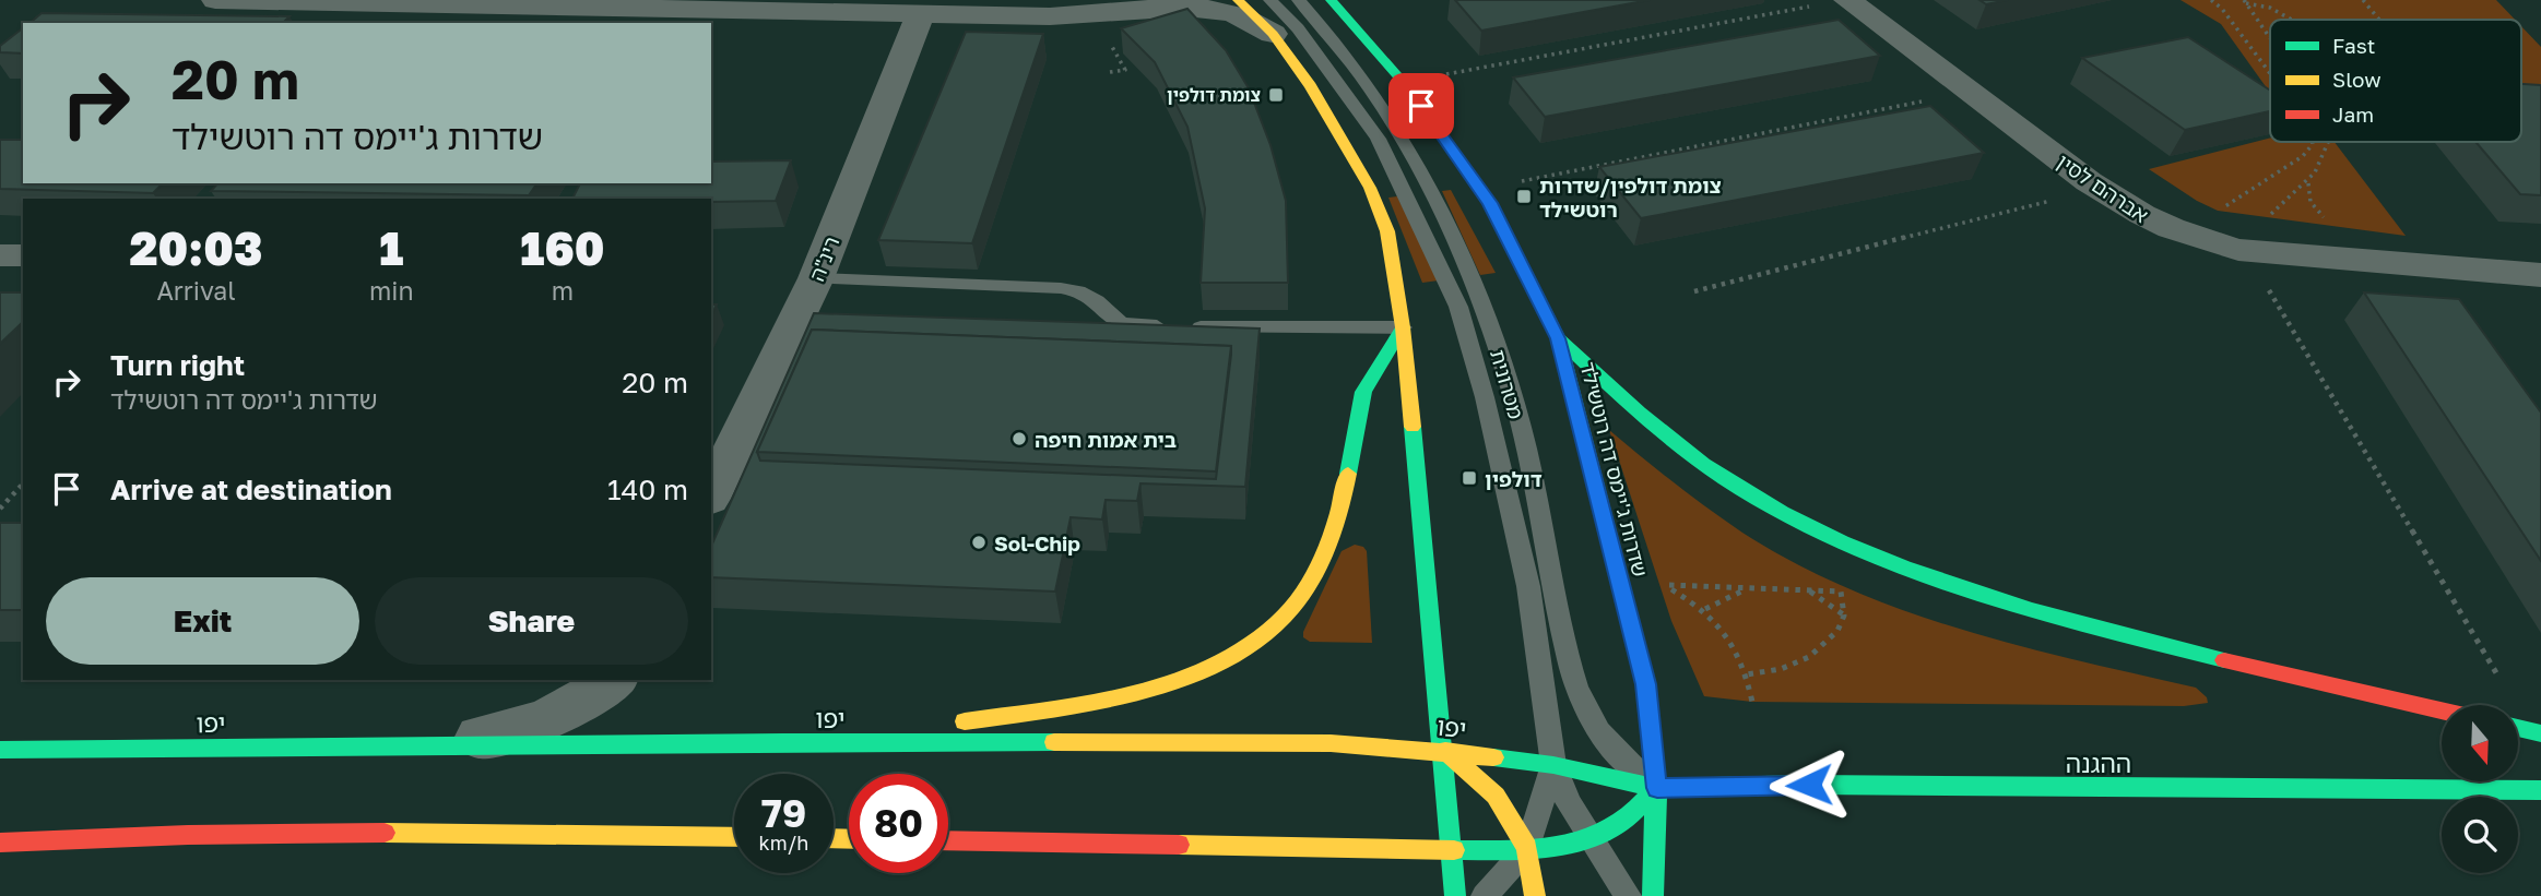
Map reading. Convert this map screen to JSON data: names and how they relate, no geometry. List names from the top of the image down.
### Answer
{
  "streets": {
    "main road": ["שדרות ג'יימס דה רוטשילד", "יפו", "ההגנה"],
    "street": ["אברהם לסין", "רינ\"ה"],
    "lane": ["מטרונית"]
  },
  "crossings": [
    ["מטרונית", "שדרות ג'יימס דה רוטשילד"],
    ["מטרונית", "יפו"],
    ["מטרונית", "ההגנה"],
    ["שדרות ג'יימס דה רוטשילד", "יפו"],
    ["שדרות ג'יימס דה רוטשילד", "ההגנה"],
    ["יפו", "ההגנה"]
  ],
  "places": {
    "transit": ["צומת דולפין", "צומת דולפין/שדרות רוטשילד", "דולפין"],
    "other": ["בית אמות חיפה", "Sol-Chip"]
  },
  "legend": ["Fast", "Slow", "Jam"],
  "north": "bottom",
  "page": {
    "turn": ["20 m", "שדרות ג'יימס דה רוטשילד"],
    "eta": [
      "20:03",
      "Arrival",
      "1",
      "min",
      "160",
      "m"
    ],
    "list": [
      {
        "name": "Turn right",
        "note": "שדרות ג'יימס דה רוטשילד",
        "value": "20 m"
      },
      {
        "name": "Arrive at destination",
        "value": "140 m"
      }
    ],
    "buttons": ["Exit", "Share"],
    "speed": "79 km/h",
    "limit": "80"
  }
}
